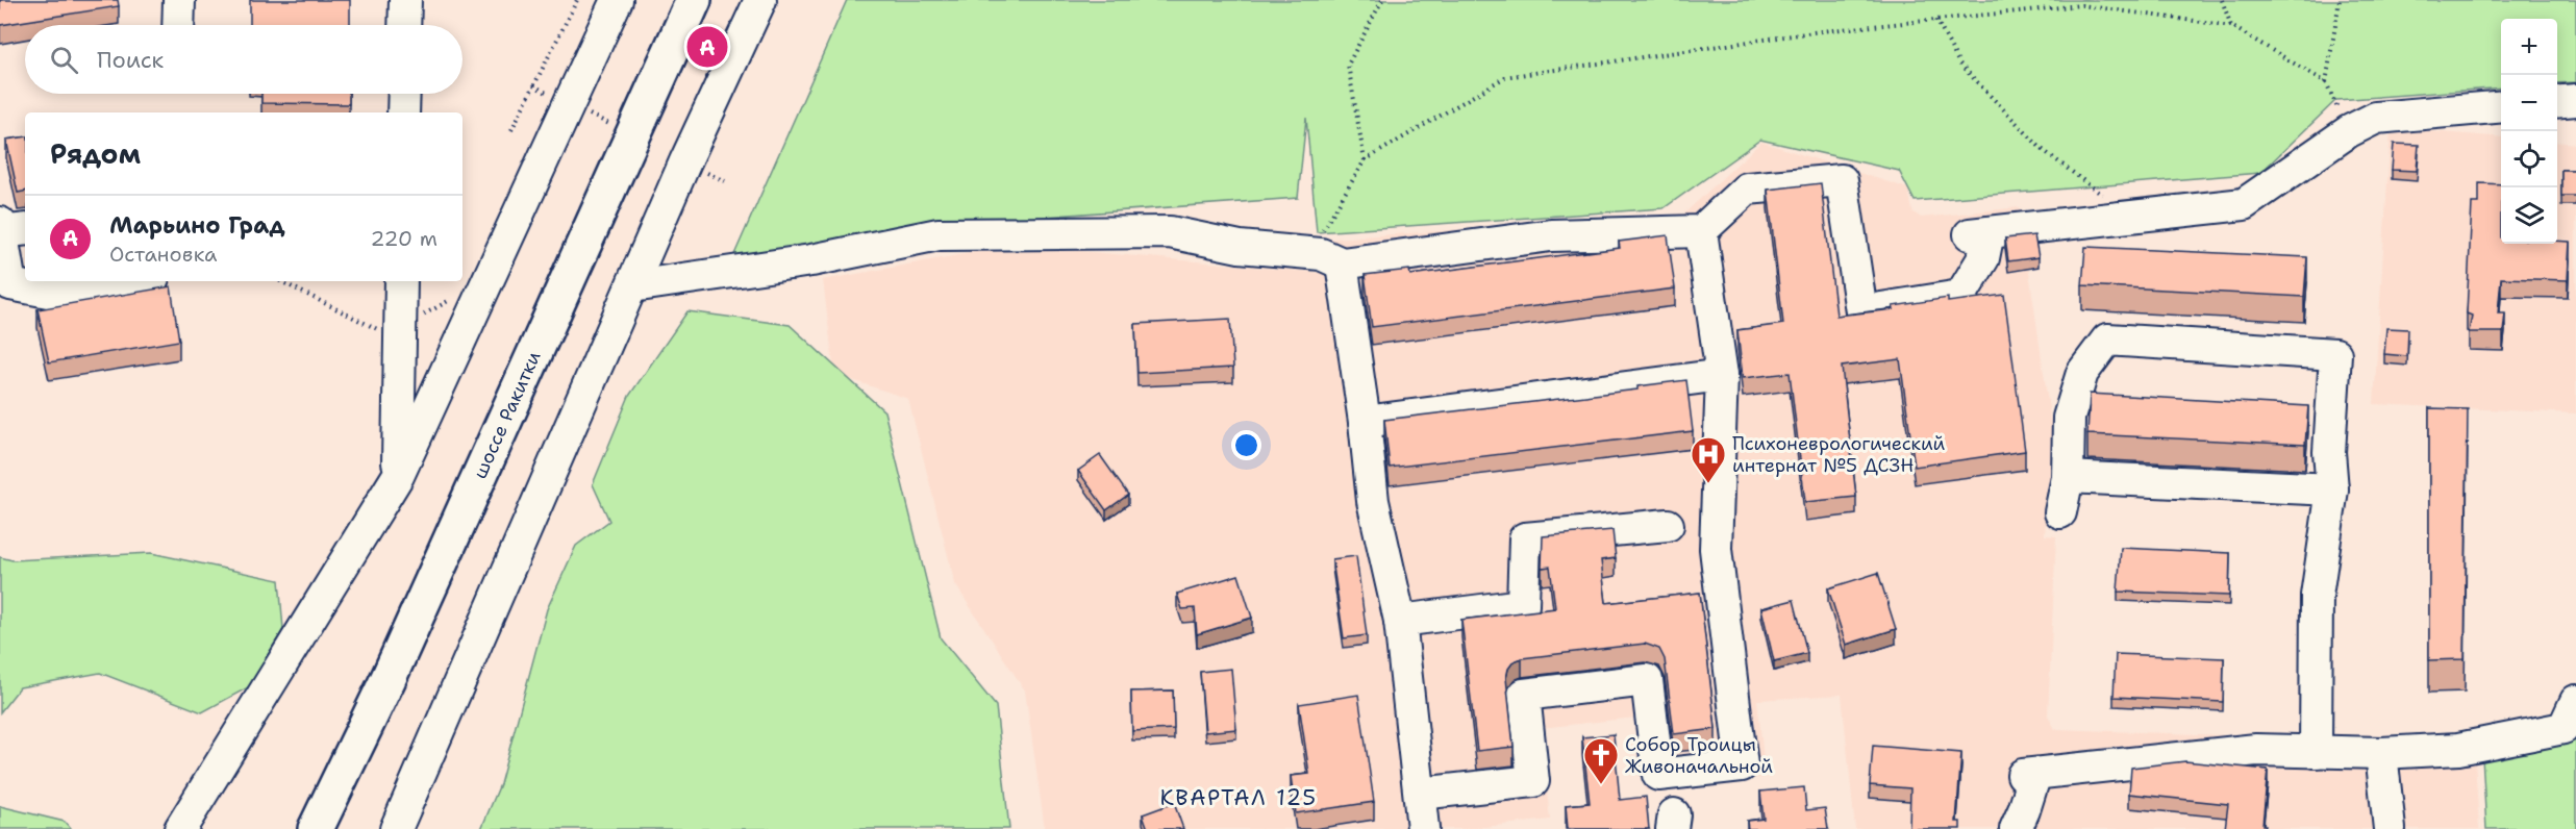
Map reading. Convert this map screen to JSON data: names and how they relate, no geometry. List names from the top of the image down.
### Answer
{
  "streets": {
    "main road": ["шоссе Ракитки"]
  },
  "districts": ["КВАРТАЛ 125"],
  "places": {
    "hospital": ["Психоневрологический интернат №5 ДСЗН"],
    "church": ["Собор Троицы Живоначальной"]
  },
  "page": {
    "map_buttons": ["+", "−"],
    "pins": "A",
    "search": "Поиск",
    "heading": "Рядом",
    "list": [
      {
        "mark": "A",
        "name": "Марьино Град",
        "note": "Остановка",
        "value": "220 m"
      }
    ]
  }
}
